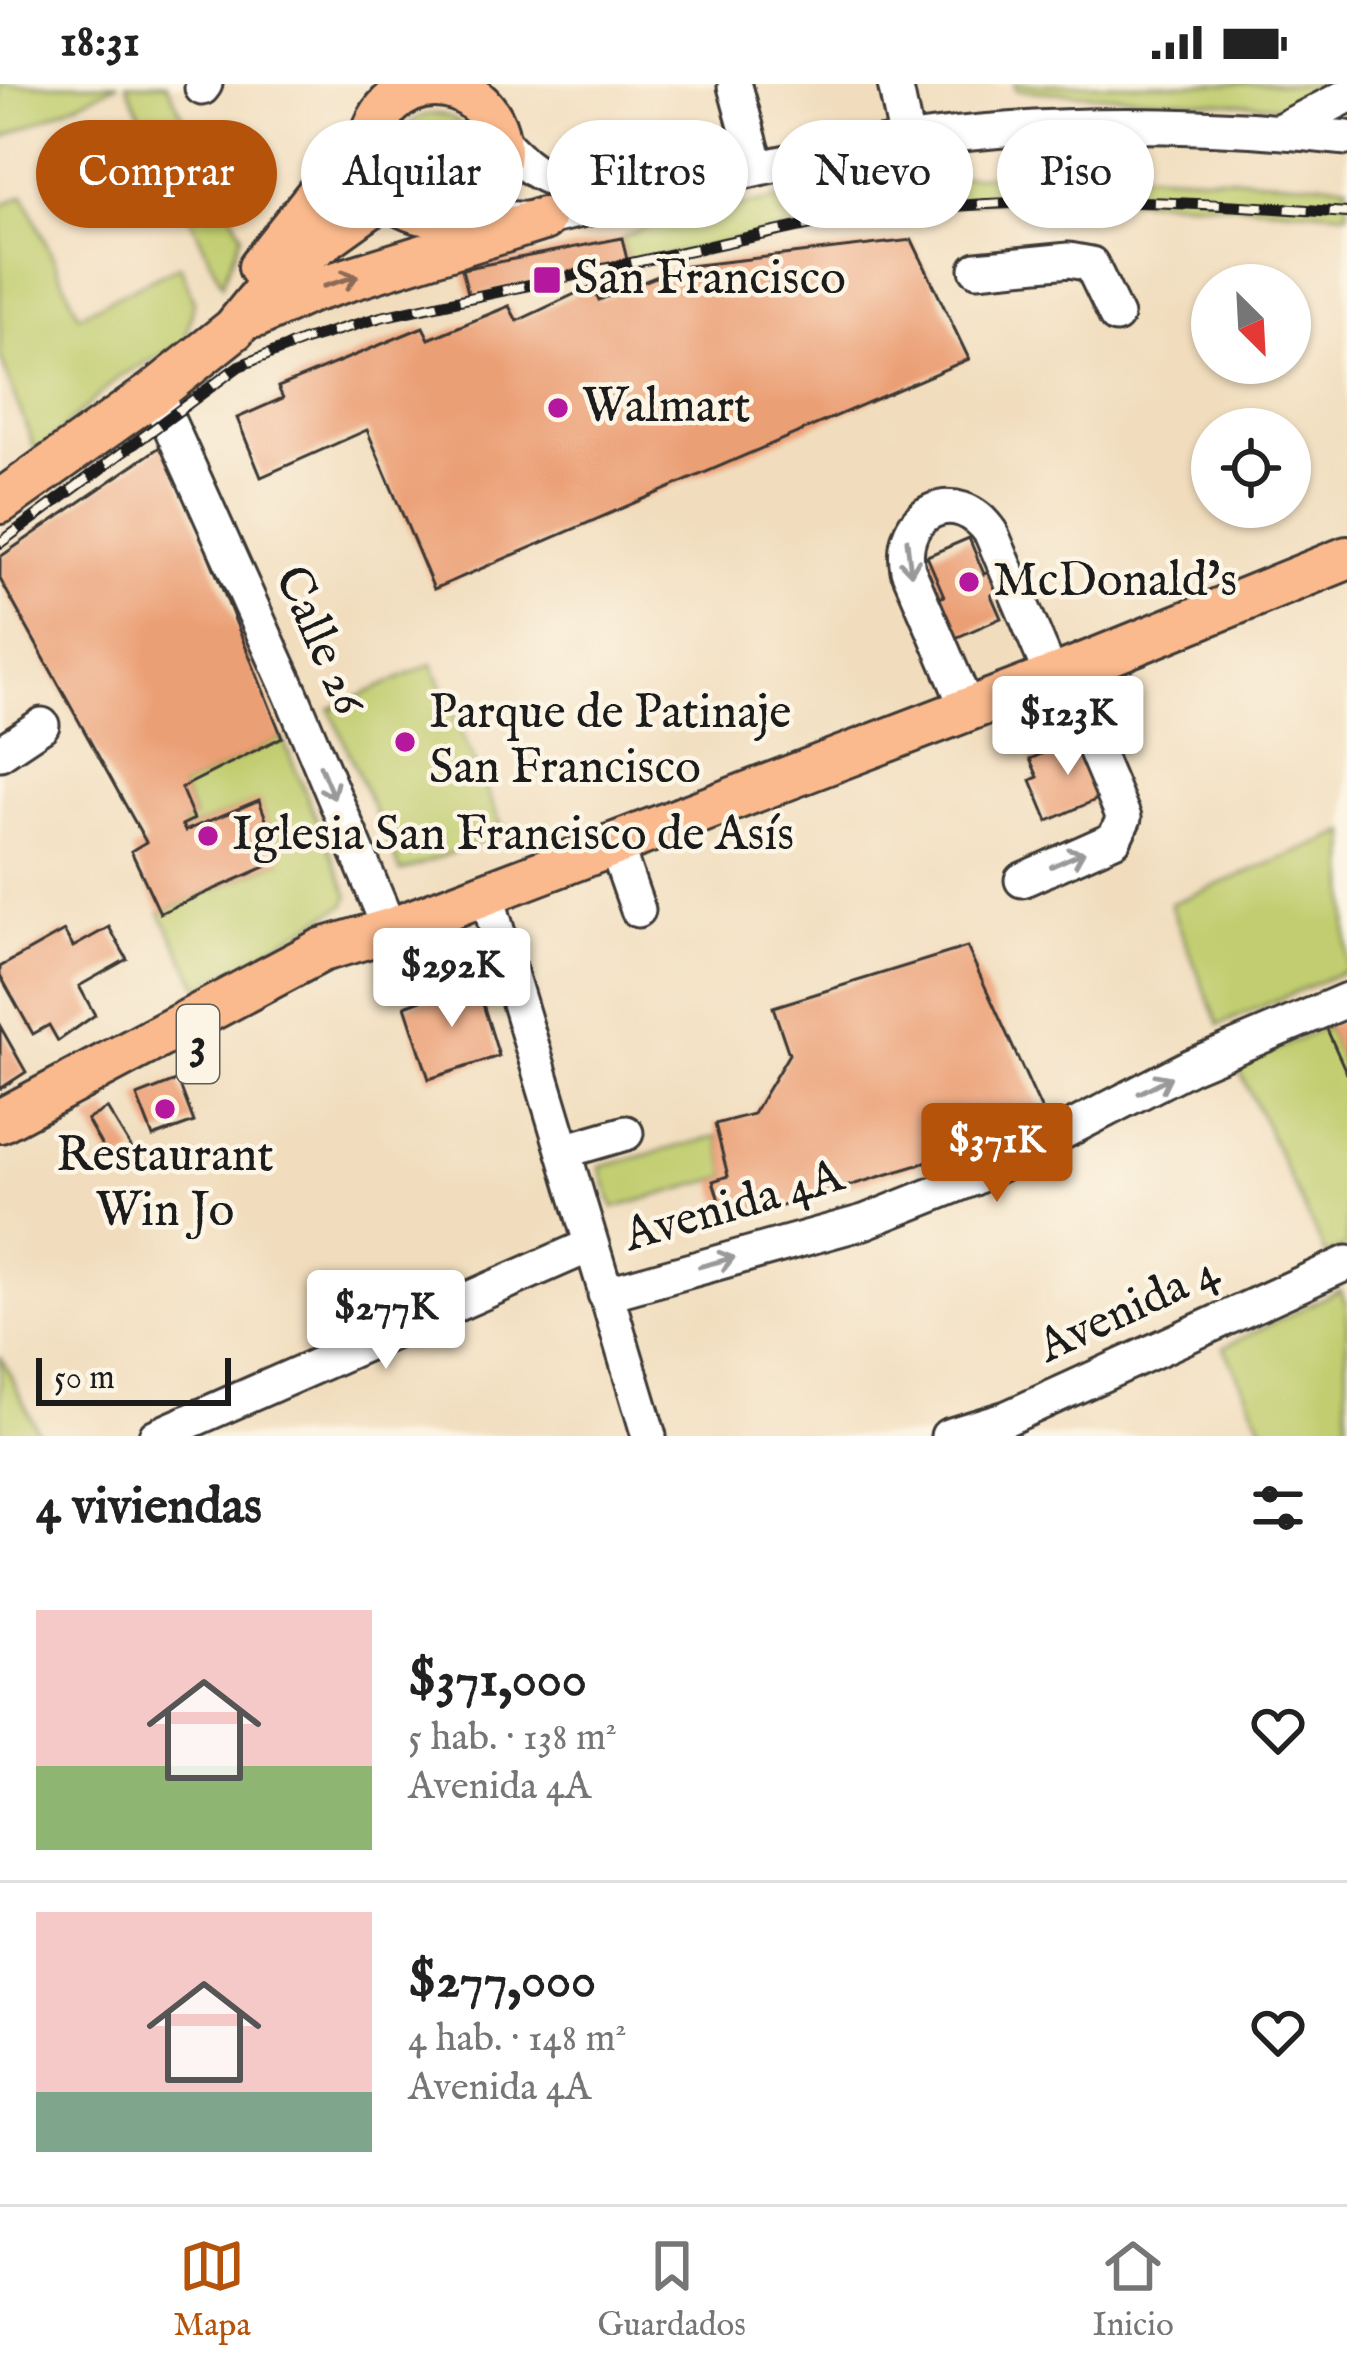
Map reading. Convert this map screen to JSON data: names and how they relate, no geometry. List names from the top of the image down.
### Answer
{
  "streets": {
    "main road": ["3"],
    "street": ["Calle 26", "Avenida 4A", "Avenida 4"]
  },
  "crossings": [
    ["Calle 26", "3"]
  ],
  "one_way": ["Calle 26", "Avenida 4A"],
  "places": {
    "transit": ["San Francisco"],
    "other": [
      "Walmart",
      "McDonald's",
      "Parque de Patinaje San Francisco",
      "Iglesia San Francisco de Asís",
      "Restaurant Win Jo"
    ]
  },
  "scale_bar": "50 m",
  "north": "bottom right",
  "page": {
    "status": "18:31",
    "chip": [
      "Comprar",
      "Alquilar",
      "Filtros",
      "Nuevo",
      "Piso"
    ],
    "price": [
      "$123K",
      "$292K",
      "$371K",
      "$277K"
    ],
    "scale": "50 m",
    "heading": "4 viviendas",
    "list": [
      {
        "name": "$371,000",
        "note": "5 hab. · 138 m² · Avenida 4A"
      },
      {
        "name": "$277,000",
        "note": "4 hab. · 148 m² · Avenida 4A"
      }
    ],
    "tabs": ["Mapa", "Guardados", "Inicio"]
  }
}
